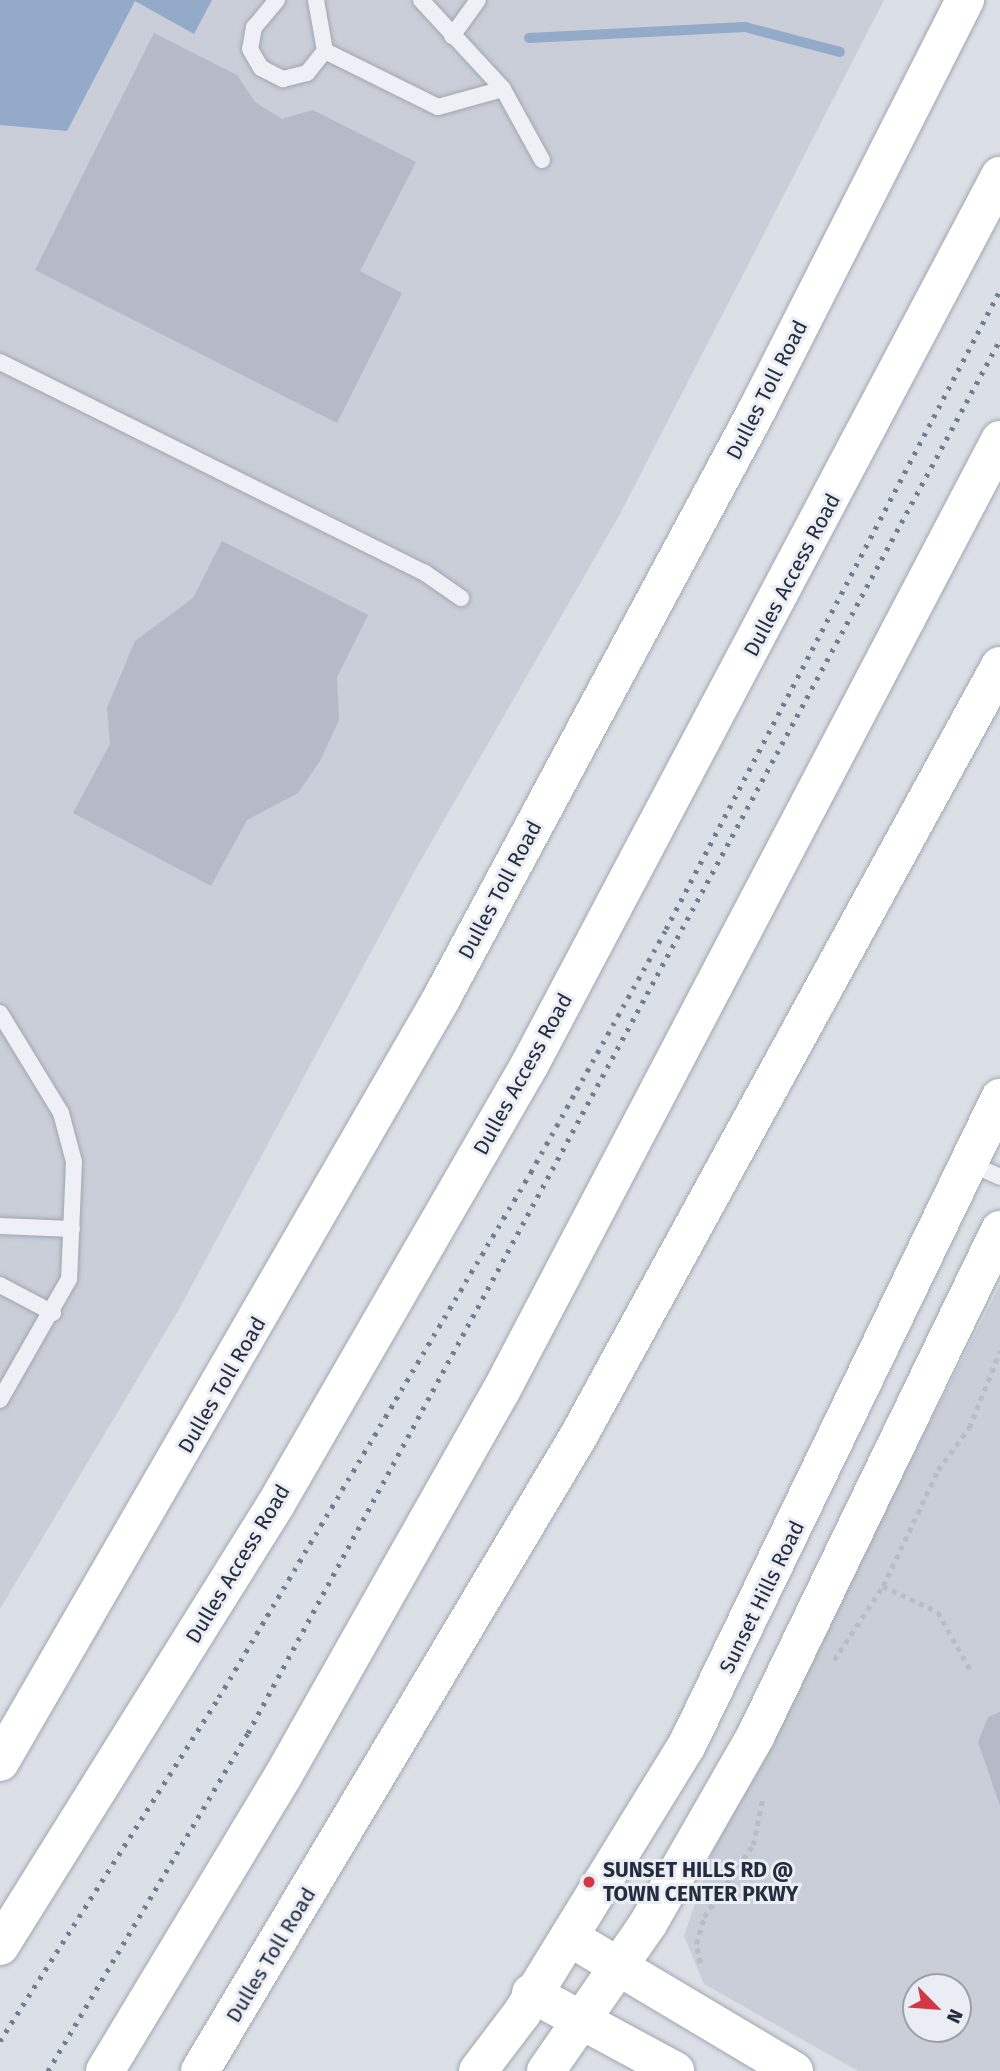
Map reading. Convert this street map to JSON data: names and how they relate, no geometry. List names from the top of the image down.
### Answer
{
  "streets": {
    "main road": ["Dulles Toll Road", "Dulles Access Road", "Sunset Hills Road"]
  },
  "places": ["SUNSET HILLS RD @ TOWN CENTER PKWY"],
  "north": "bottom right"
}
